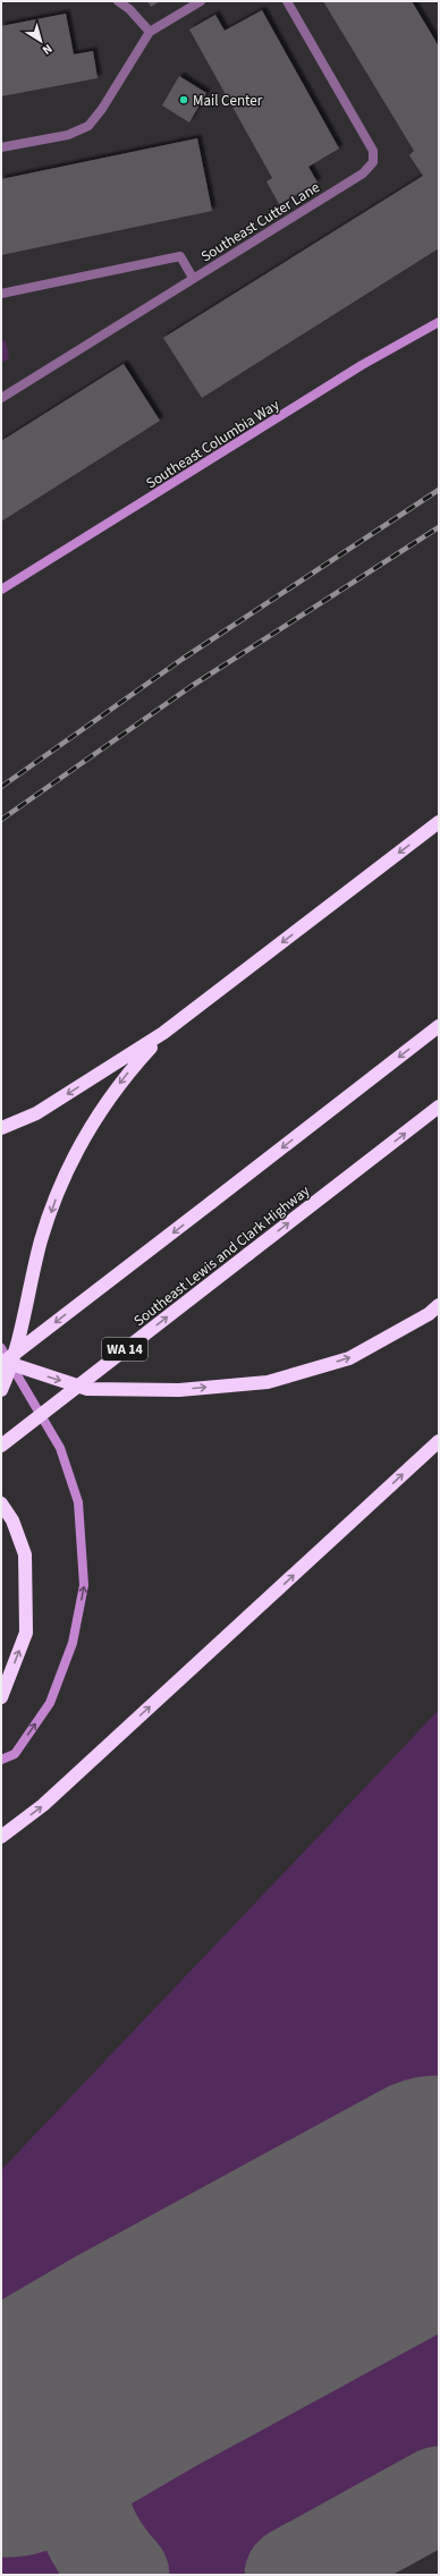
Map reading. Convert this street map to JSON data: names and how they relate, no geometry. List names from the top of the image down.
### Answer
{
  "streets": {
    "highway": ["Southeast Lewis and Clark Highway", "WA 14"],
    "street": ["Southeast Columbia Way"],
    "lane": ["Southeast Cutter Lane"]
  },
  "places": ["Mail Center"],
  "north": "bottom right"
}
